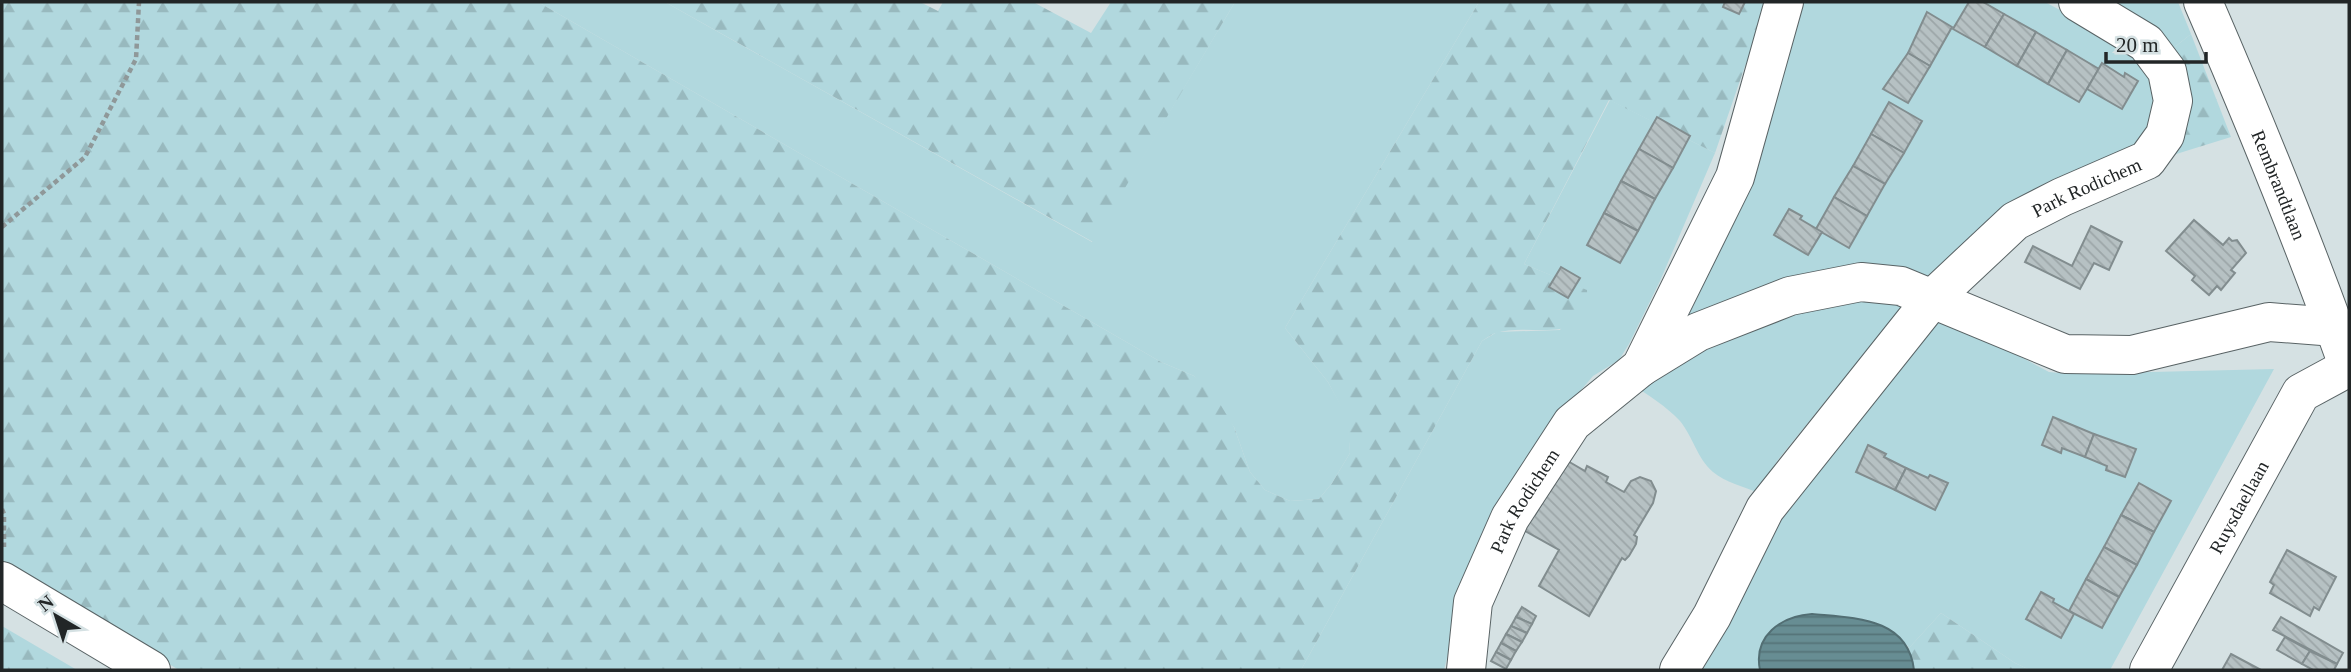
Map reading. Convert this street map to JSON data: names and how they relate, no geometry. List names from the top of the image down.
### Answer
{
  "streets": {
    "street": ["Rembrandtlaan", "Park Rodichem", "Ruysdaellaan"]
  },
  "crossings": [
    ["Rembrandtlaan", "Park Rodichem"],
    ["Rembrandtlaan", "Ruysdaellaan"]
  ],
  "scale_bar": "20 m",
  "north": "top left"
}
